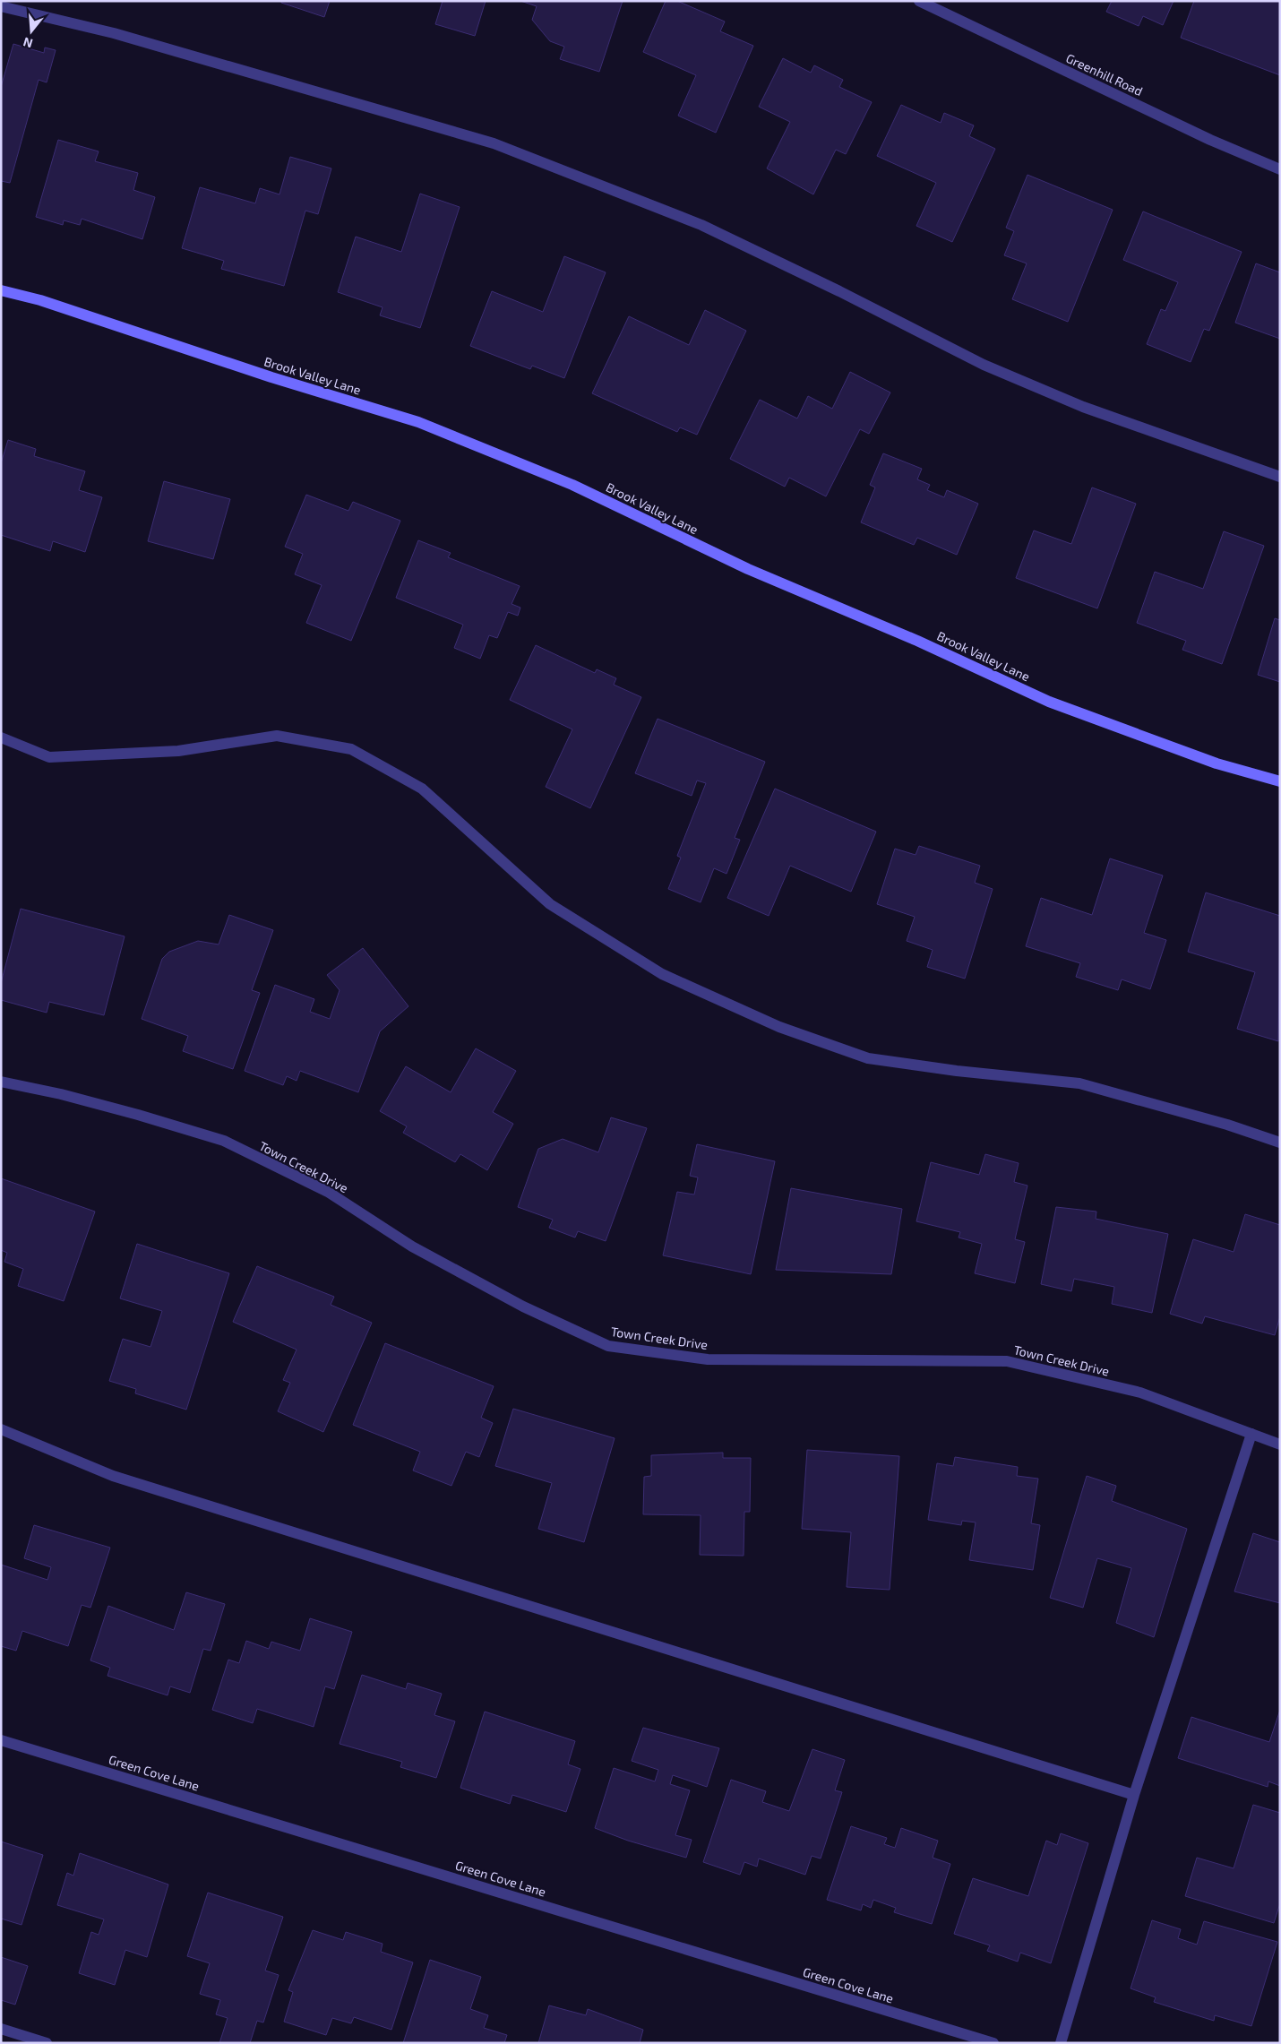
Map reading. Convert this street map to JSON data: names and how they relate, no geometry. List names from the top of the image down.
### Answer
{
  "streets": {
    "street": [
      "Greenhill Road",
      "Brook Valley Lane",
      "Town Creek Drive",
      "Green Cove Lane"
    ]
  },
  "north": "bottom"
}
